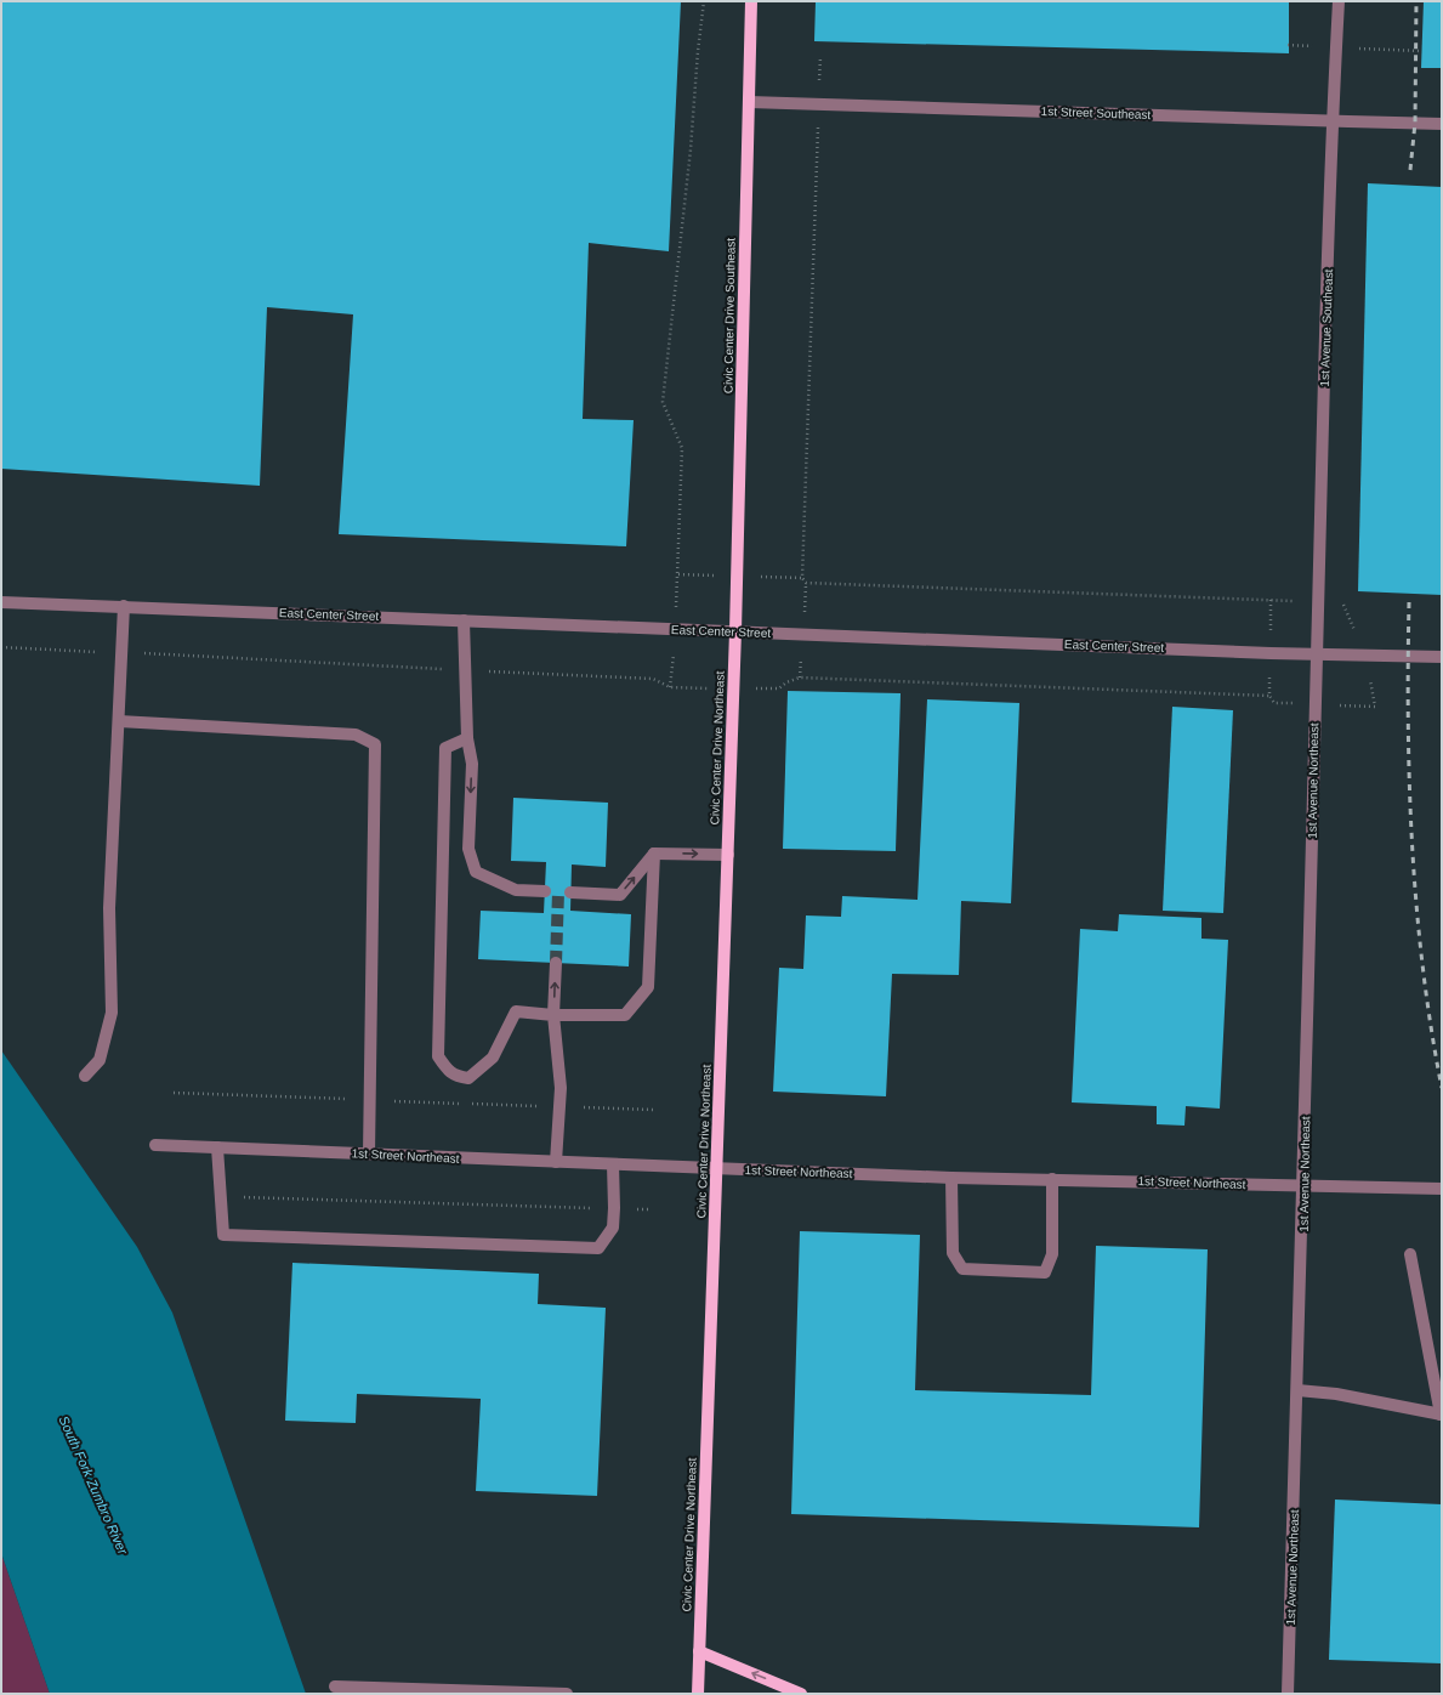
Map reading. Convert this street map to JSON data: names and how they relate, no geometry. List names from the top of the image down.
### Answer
{
  "streets": {
    "main road": ["Civic Center Drive Southeast", "Civic Center Drive Northeast"],
    "street": [
      "1st Street Southeast",
      "1st Avenue Southeast",
      "East Center Street",
      "1st Avenue Northeast",
      "1st Street Northeast"
    ]
  },
  "crossings": [
    ["1st Street Southeast", "Civic Center Drive Southeast"],
    ["1st Street Southeast", "1st Avenue Southeast"],
    ["Civic Center Drive Southeast", "East Center Street"],
    ["Civic Center Drive Southeast", "Civic Center Drive Northeast"],
    ["1st Avenue Southeast", "East Center Street"],
    ["1st Avenue Southeast", "1st Avenue Northeast"],
    ["East Center Street", "Civic Center Drive Northeast"],
    ["East Center Street", "1st Avenue Northeast"],
    ["Civic Center Drive Northeast", "1st Street Northeast"],
    ["1st Avenue Northeast", "1st Street Northeast"]
  ],
  "water": ["South Fork Zumbro River"]
}
